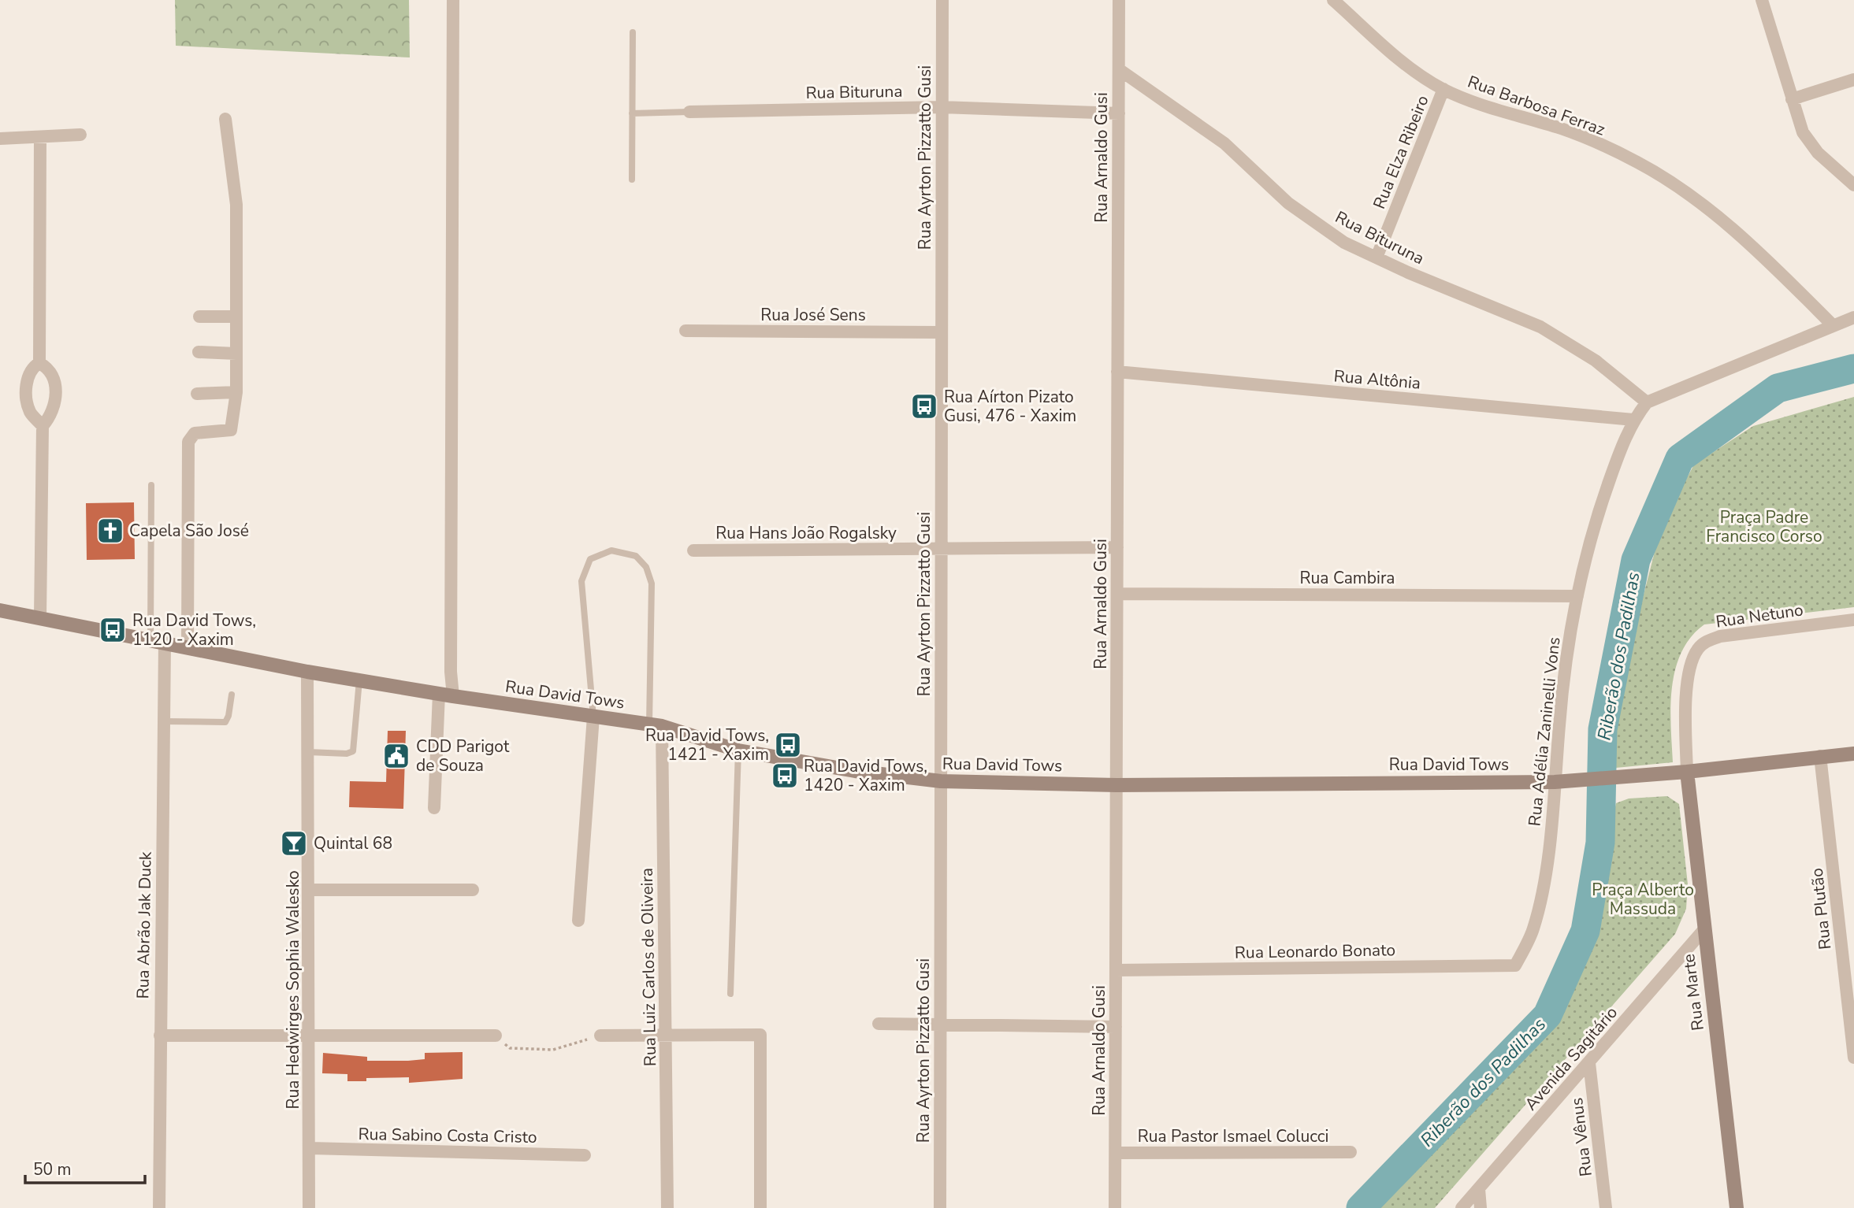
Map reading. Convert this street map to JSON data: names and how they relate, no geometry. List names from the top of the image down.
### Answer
{
  "streets": {
    "street": [
      "Rua Bituruna",
      "Rua Barbosa Ferraz",
      "Rua Elza Ribeiro",
      "Rua Ayrton Pizzatto Gusi",
      "Rua Arnaldo Gusi",
      "Rua José Sens",
      "Rua Altônia",
      "Rua Hans João Rogalsky",
      "Rua Cambira",
      "Rua Netuno",
      "Rua David Tows",
      "Rua Adélia Zaninelli Vons",
      "Rua Plutão",
      "Rua Abrão Jak Duck",
      "Rua Leonardo Bonato",
      "Rua Luiz Carlos de Oliveira",
      "Rua Hedwirges Sophia Walesko",
      "Rua Marte",
      "Avenida Sagitário",
      "Rua Sabino Costa Cristo",
      "Rua Pastor Ismael Colucci",
      "Rua Vênus"
    ]
  },
  "crossings": [
    ["Rua Bituruna", "Rua Elza Ribeiro"],
    ["Rua Bituruna", "Rua Ayrton Pizzatto Gusi"],
    ["Rua Bituruna", "Rua Arnaldo Gusi"],
    ["Rua Bituruna", "Rua Adélia Zaninelli Vons"],
    ["Rua Barbosa Ferraz", "Rua Elza Ribeiro"],
    ["Rua Barbosa Ferraz", "Rua Adélia Zaninelli Vons"],
    ["Rua Ayrton Pizzatto Gusi", "Rua José Sens"],
    ["Rua Ayrton Pizzatto Gusi", "Rua Hans João Rogalsky"],
    ["Rua Ayrton Pizzatto Gusi", "Rua David Tows"],
    ["Rua Arnaldo Gusi", "Rua Altônia"],
    ["Rua Arnaldo Gusi", "Rua Hans João Rogalsky"],
    ["Rua Arnaldo Gusi", "Rua Cambira"],
    ["Rua Arnaldo Gusi", "Rua David Tows"],
    ["Rua Arnaldo Gusi", "Rua Leonardo Bonato"],
    ["Rua Arnaldo Gusi", "Rua Pastor Ismael Colucci"],
    ["Rua Altônia", "Rua Adélia Zaninelli Vons"],
    ["Rua Cambira", "Rua Adélia Zaninelli Vons"],
    ["Rua Netuno", "Rua David Tows"],
    ["Rua Netuno", "Rua Marte"],
    ["Rua David Tows", "Rua Adélia Zaninelli Vons"],
    ["Rua David Tows", "Rua Plutão"],
    ["Rua David Tows", "Rua Abrão Jak Duck"],
    ["Rua David Tows", "Rua Luiz Carlos de Oliveira"],
    ["Rua David Tows", "Rua Hedwirges Sophia Walesko"],
    ["Rua David Tows", "Rua Marte"],
    ["Rua Adélia Zaninelli Vons", "Rua Leonardo Bonato"],
    ["Rua Hedwirges Sophia Walesko", "Rua Sabino Costa Cristo"],
    ["Rua Marte", "Avenida Sagitário"],
    ["Avenida Sagitário", "Rua Vênus"]
  ],
  "water": ["Riberão dos Padilhas"],
  "parks": ["Praça Padre Francisco Corso", "Praça Alberto Massuda"],
  "places": {
    "bus stop": [
      "Rua Aírton Pizato Gusi, 476 - Xaxim",
      "Rua David Tows, 1120 - Xaxim",
      "Rua David Tows, 1421 - Xaxim",
      "Rua David Tows, 1420 - Xaxim"
    ],
    "church": ["Capela São José"],
    "public building": ["CDD Parigot de Souza"],
    "bar": ["Quintal 68"]
  },
  "scale_bar": "50 m"
}
